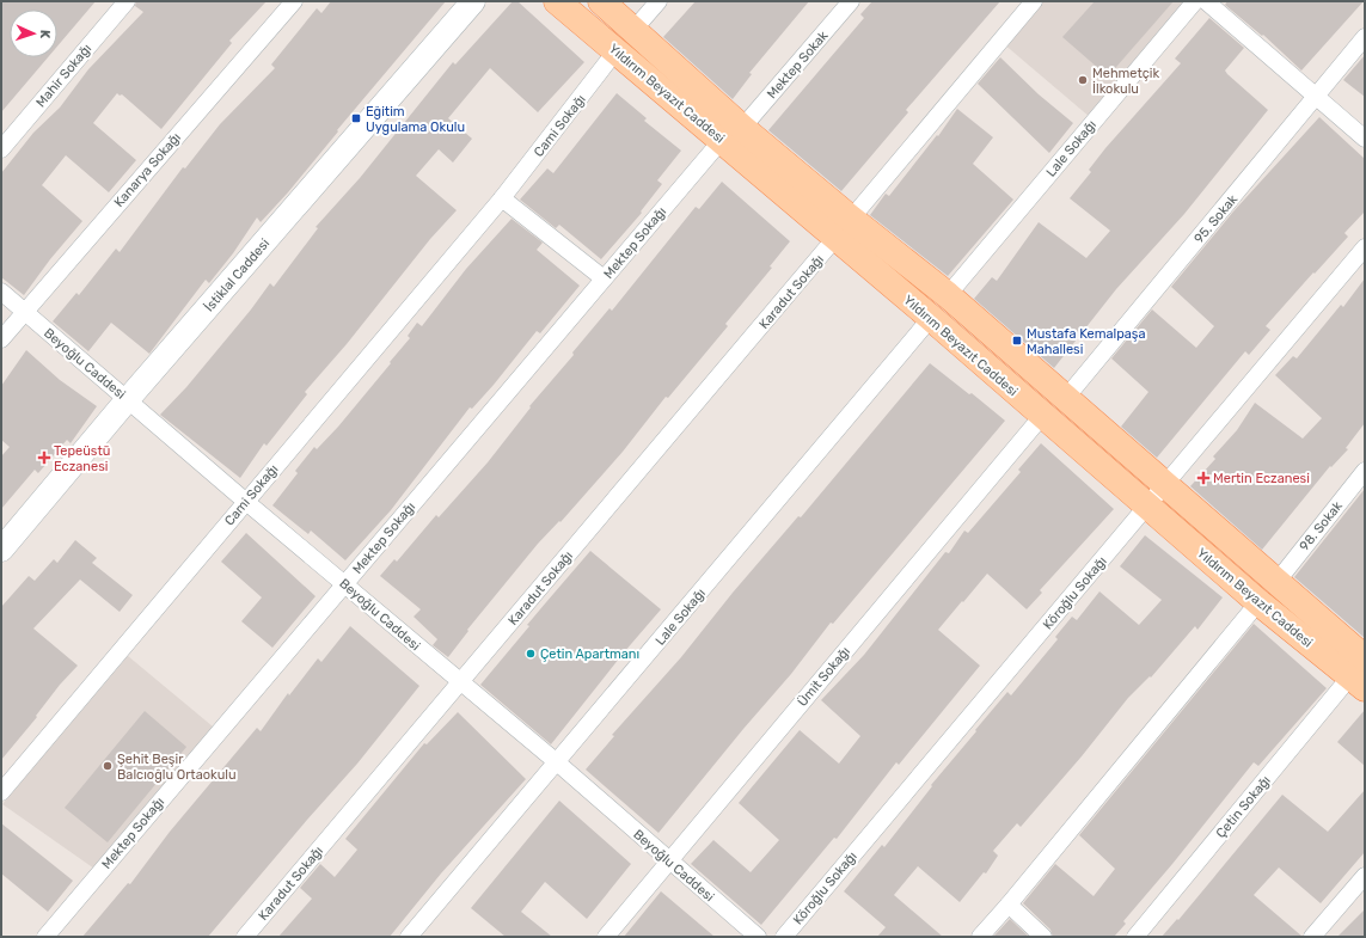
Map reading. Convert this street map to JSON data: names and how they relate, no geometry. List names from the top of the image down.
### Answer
{
  "streets": {
    "main road": ["Yıldırım Beyazıt Caddesi"],
    "street": [
      "Mektep Sokak",
      "Mahir Sokağı",
      "Cami Sokağı",
      "Lale Sokağı",
      "Kanarya Sokağı",
      "95. Sokak",
      "Mektep Sokağı",
      "İstiklal Caddesi",
      "Karadut Sokağı",
      "Beyoğlu Caddesi",
      "98. Sokak",
      "Köroğlu Sokağı",
      "Ümit Sokağı",
      "Çetin Sokağı"
    ]
  },
  "crossings": [
    ["Mektep Sokak", "Yıldırım Beyazıt Caddesi"],
    ["Mektep Sokak", "Mektep Sokağı"],
    ["Yıldırım Beyazıt Caddesi", "Cami Sokağı"],
    ["Yıldırım Beyazıt Caddesi", "Lale Sokağı"],
    ["Yıldırım Beyazıt Caddesi", "95. Sokak"],
    ["Yıldırım Beyazıt Caddesi", "Mektep Sokağı"],
    ["Yıldırım Beyazıt Caddesi", "Karadut Sokağı"],
    ["Yıldırım Beyazıt Caddesi", "98. Sokak"],
    ["Yıldırım Beyazıt Caddesi", "Köroğlu Sokağı"],
    ["Yıldırım Beyazıt Caddesi", "Ümit Sokağı"],
    ["Yıldırım Beyazıt Caddesi", "Çetin Sokağı"],
    ["Cami Sokağı", "Beyoğlu Caddesi"],
    ["Lale Sokağı", "Beyoğlu Caddesi"],
    ["Kanarya Sokağı", "Beyoğlu Caddesi"],
    ["Mektep Sokağı", "Beyoğlu Caddesi"],
    ["İstiklal Caddesi", "Beyoğlu Caddesi"],
    ["Karadut Sokağı", "Beyoğlu Caddesi"],
    ["Beyoğlu Caddesi", "Ümit Sokağı"]
  ],
  "places": {
    "other": ["Mehmetçik İlkokulu", "Çetin Apartmanı", "Şehit Beşir Balcıoğlu Ortaokulu"],
    "transit": ["Eğitim Uygulama Okulu", "Mustafa Kemalpaşa Mahallesi"],
    "health": ["Tepeüstü Eczanesi", "Mertin Eczanesi"]
  },
  "north": "right"
}
